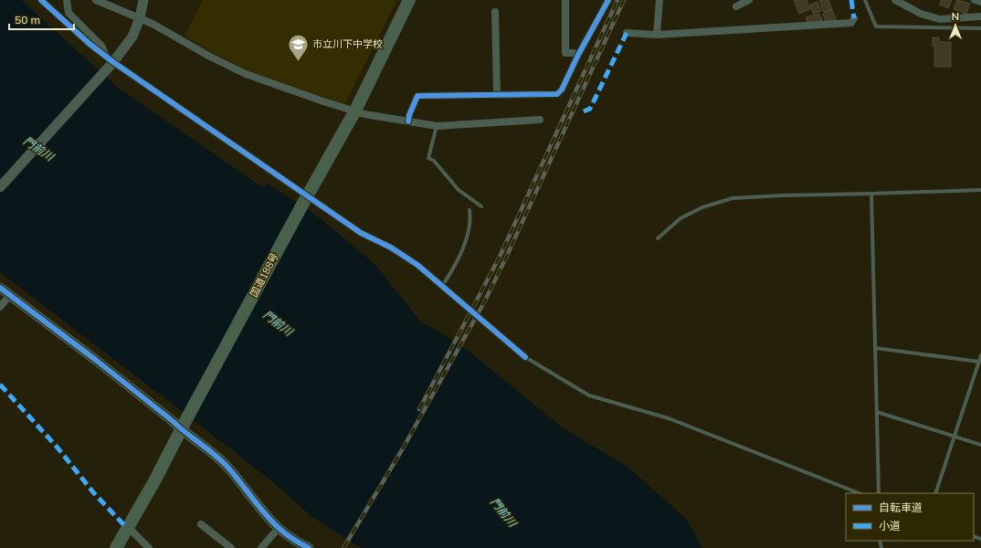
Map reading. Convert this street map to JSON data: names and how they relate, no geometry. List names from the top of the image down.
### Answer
{
  "streets": {
    "highway": ["国道188号"]
  },
  "water": ["門前川"],
  "places": {
    "school or university": ["市立川下中学校"]
  },
  "legend": ["自転車道", "小道"],
  "scale_bar": "50 m",
  "north": "top"
}
